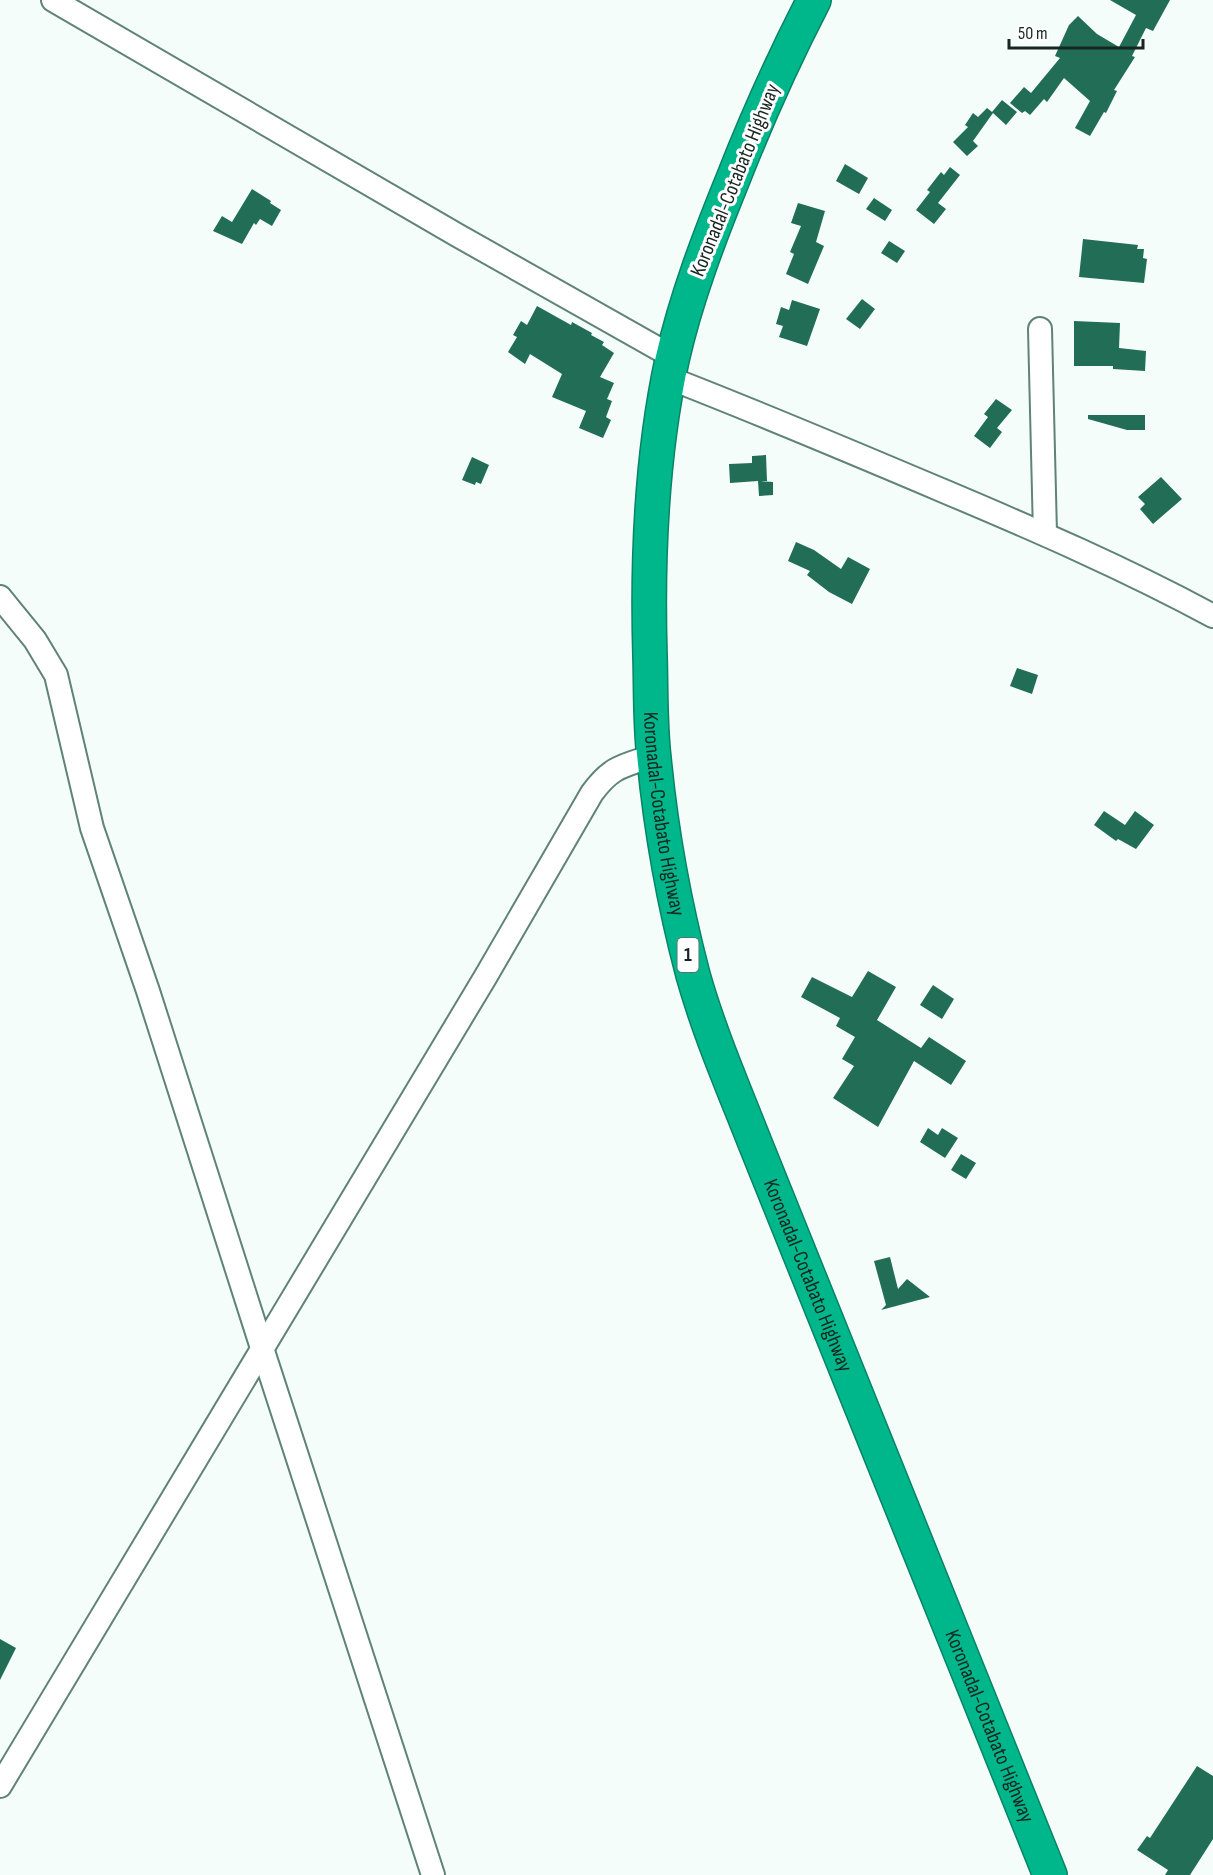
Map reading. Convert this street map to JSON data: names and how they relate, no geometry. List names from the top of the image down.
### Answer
{
  "streets": {
    "highway": ["Koronadal-Cotabato Highway", "1"]
  },
  "scale_bar": "50 m"
}
